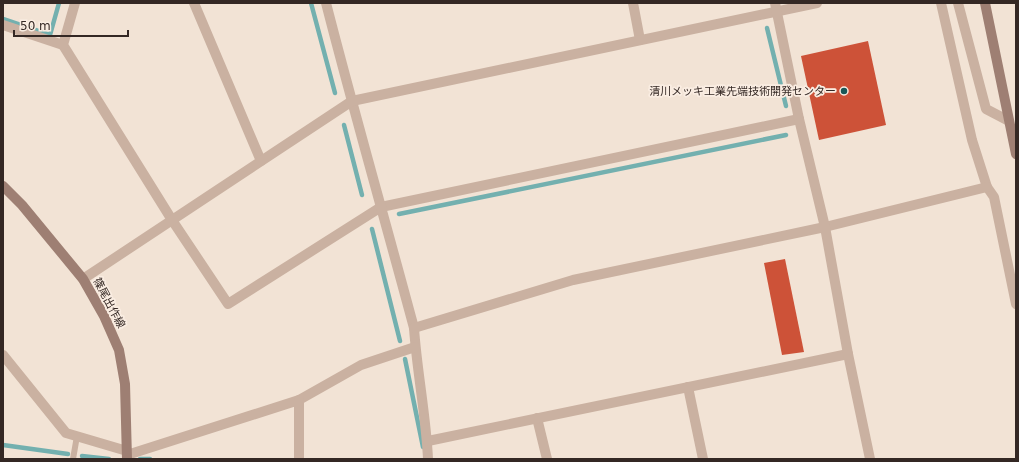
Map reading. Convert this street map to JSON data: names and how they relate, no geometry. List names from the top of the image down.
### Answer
{
  "streets": {
    "main road": ["篠尾出作線"]
  },
  "places": ["清川メッキ工業先端技術開発センター"],
  "scale_bar": "50 m"
}
